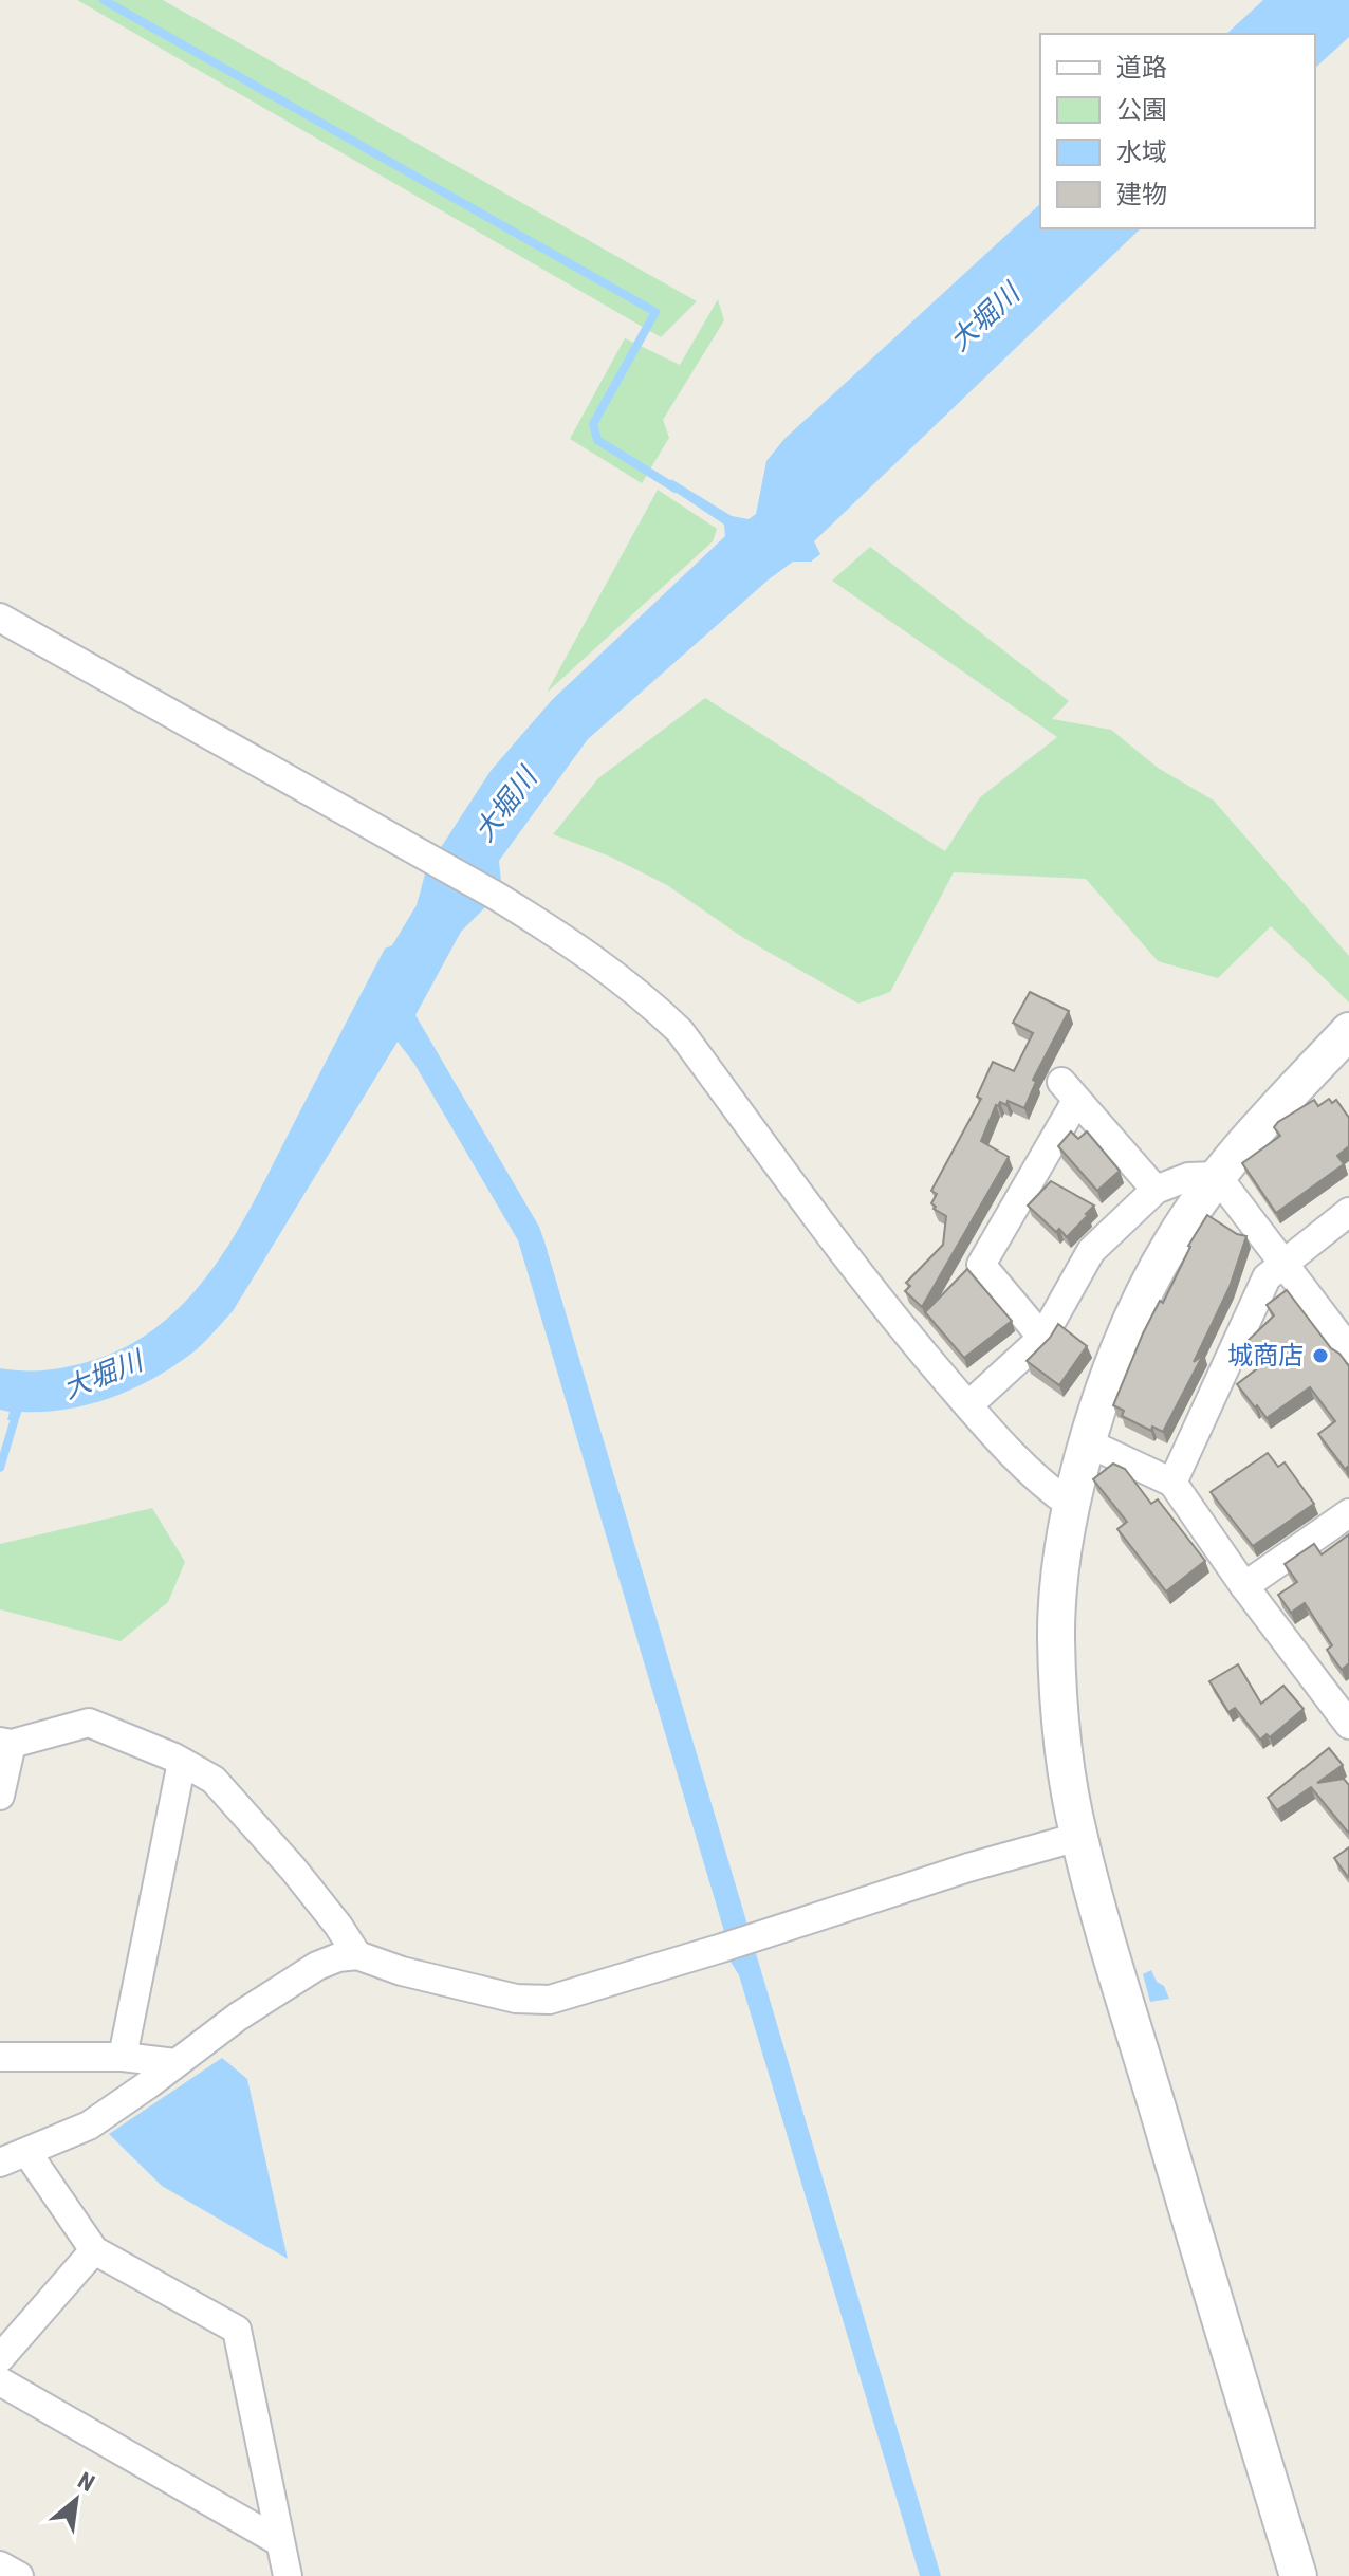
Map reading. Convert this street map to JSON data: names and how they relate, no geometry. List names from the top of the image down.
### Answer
{
  "water": ["大堀川"],
  "places": ["城商店"],
  "legend": [
    "道路",
    "公園",
    "水域",
    "建物"
  ],
  "north": "top right"
}
